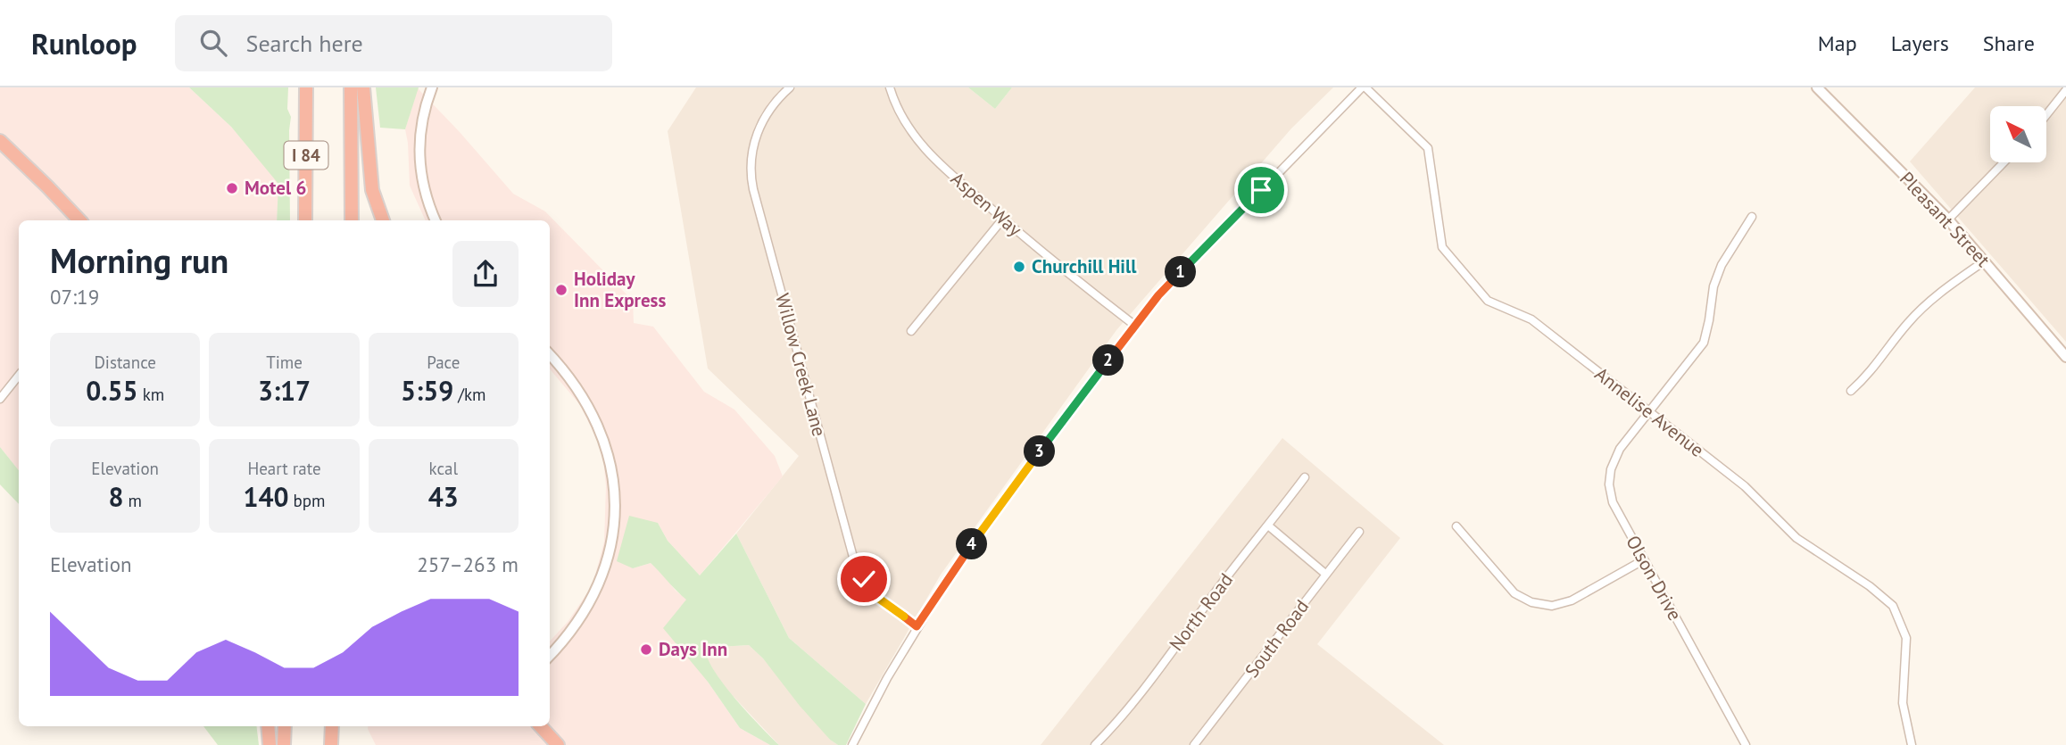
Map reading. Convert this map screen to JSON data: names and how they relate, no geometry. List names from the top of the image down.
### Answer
{
  "streets": {
    "highway": ["I 84"],
    "street": [
      "Aspen Way",
      "Pleasant Street",
      "Willow Creek Lane",
      "Annelise Avenue",
      "Olson Drive",
      "North Road",
      "South Road"
    ]
  },
  "crossings": [
    ["Annelise Avenue", "Olson Drive"]
  ],
  "places": [
    "Motel 6",
    "Churchill Hill",
    "Holiday Inn Express",
    "Days Inn"
  ],
  "north": "top left",
  "page": {
    "header": "Runloop",
    "search": "Search here",
    "nav": ["Map", "Layers", "Share"],
    "heading": ["Morning run", "07:19"],
    "pins": [
      "1",
      "2",
      "3",
      "4"
    ],
    "stats": [
      ["Distance", "0.55 km"],
      ["Time", "3:17"],
      ["Pace", "5:59 /km"],
      ["Elevation", "8 m"],
      ["Heart rate", "140 bpm"],
      ["kcal", "43"]
    ],
    "chart": ["Elevation", "257–263 m"]
  }
}
